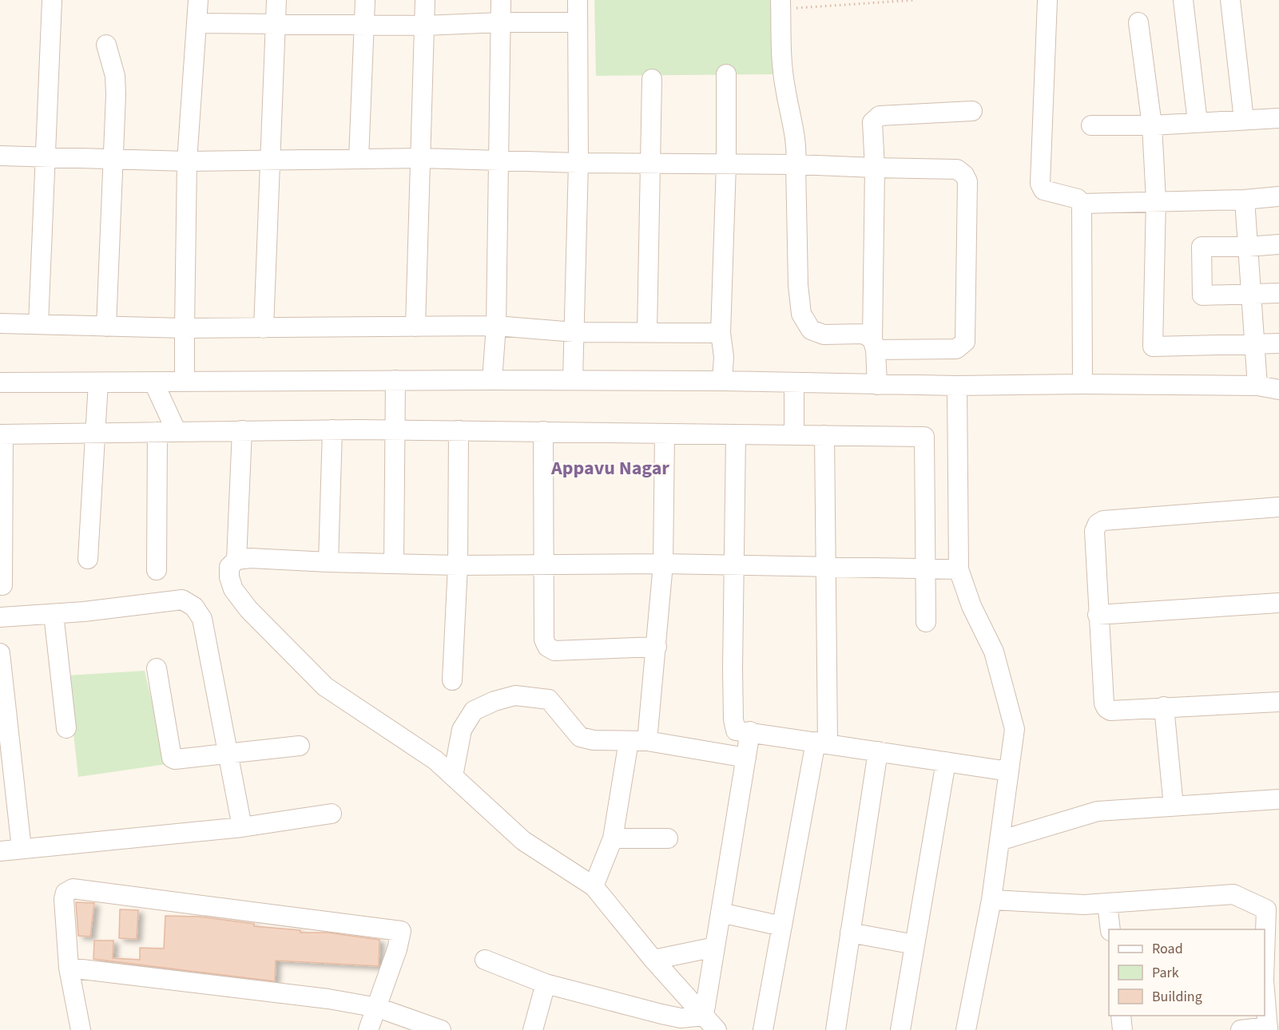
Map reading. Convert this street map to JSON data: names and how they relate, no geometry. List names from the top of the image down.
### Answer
{
  "districts": ["Appavu Nagar"],
  "legend": ["Road", "Park", "Building"]
}
